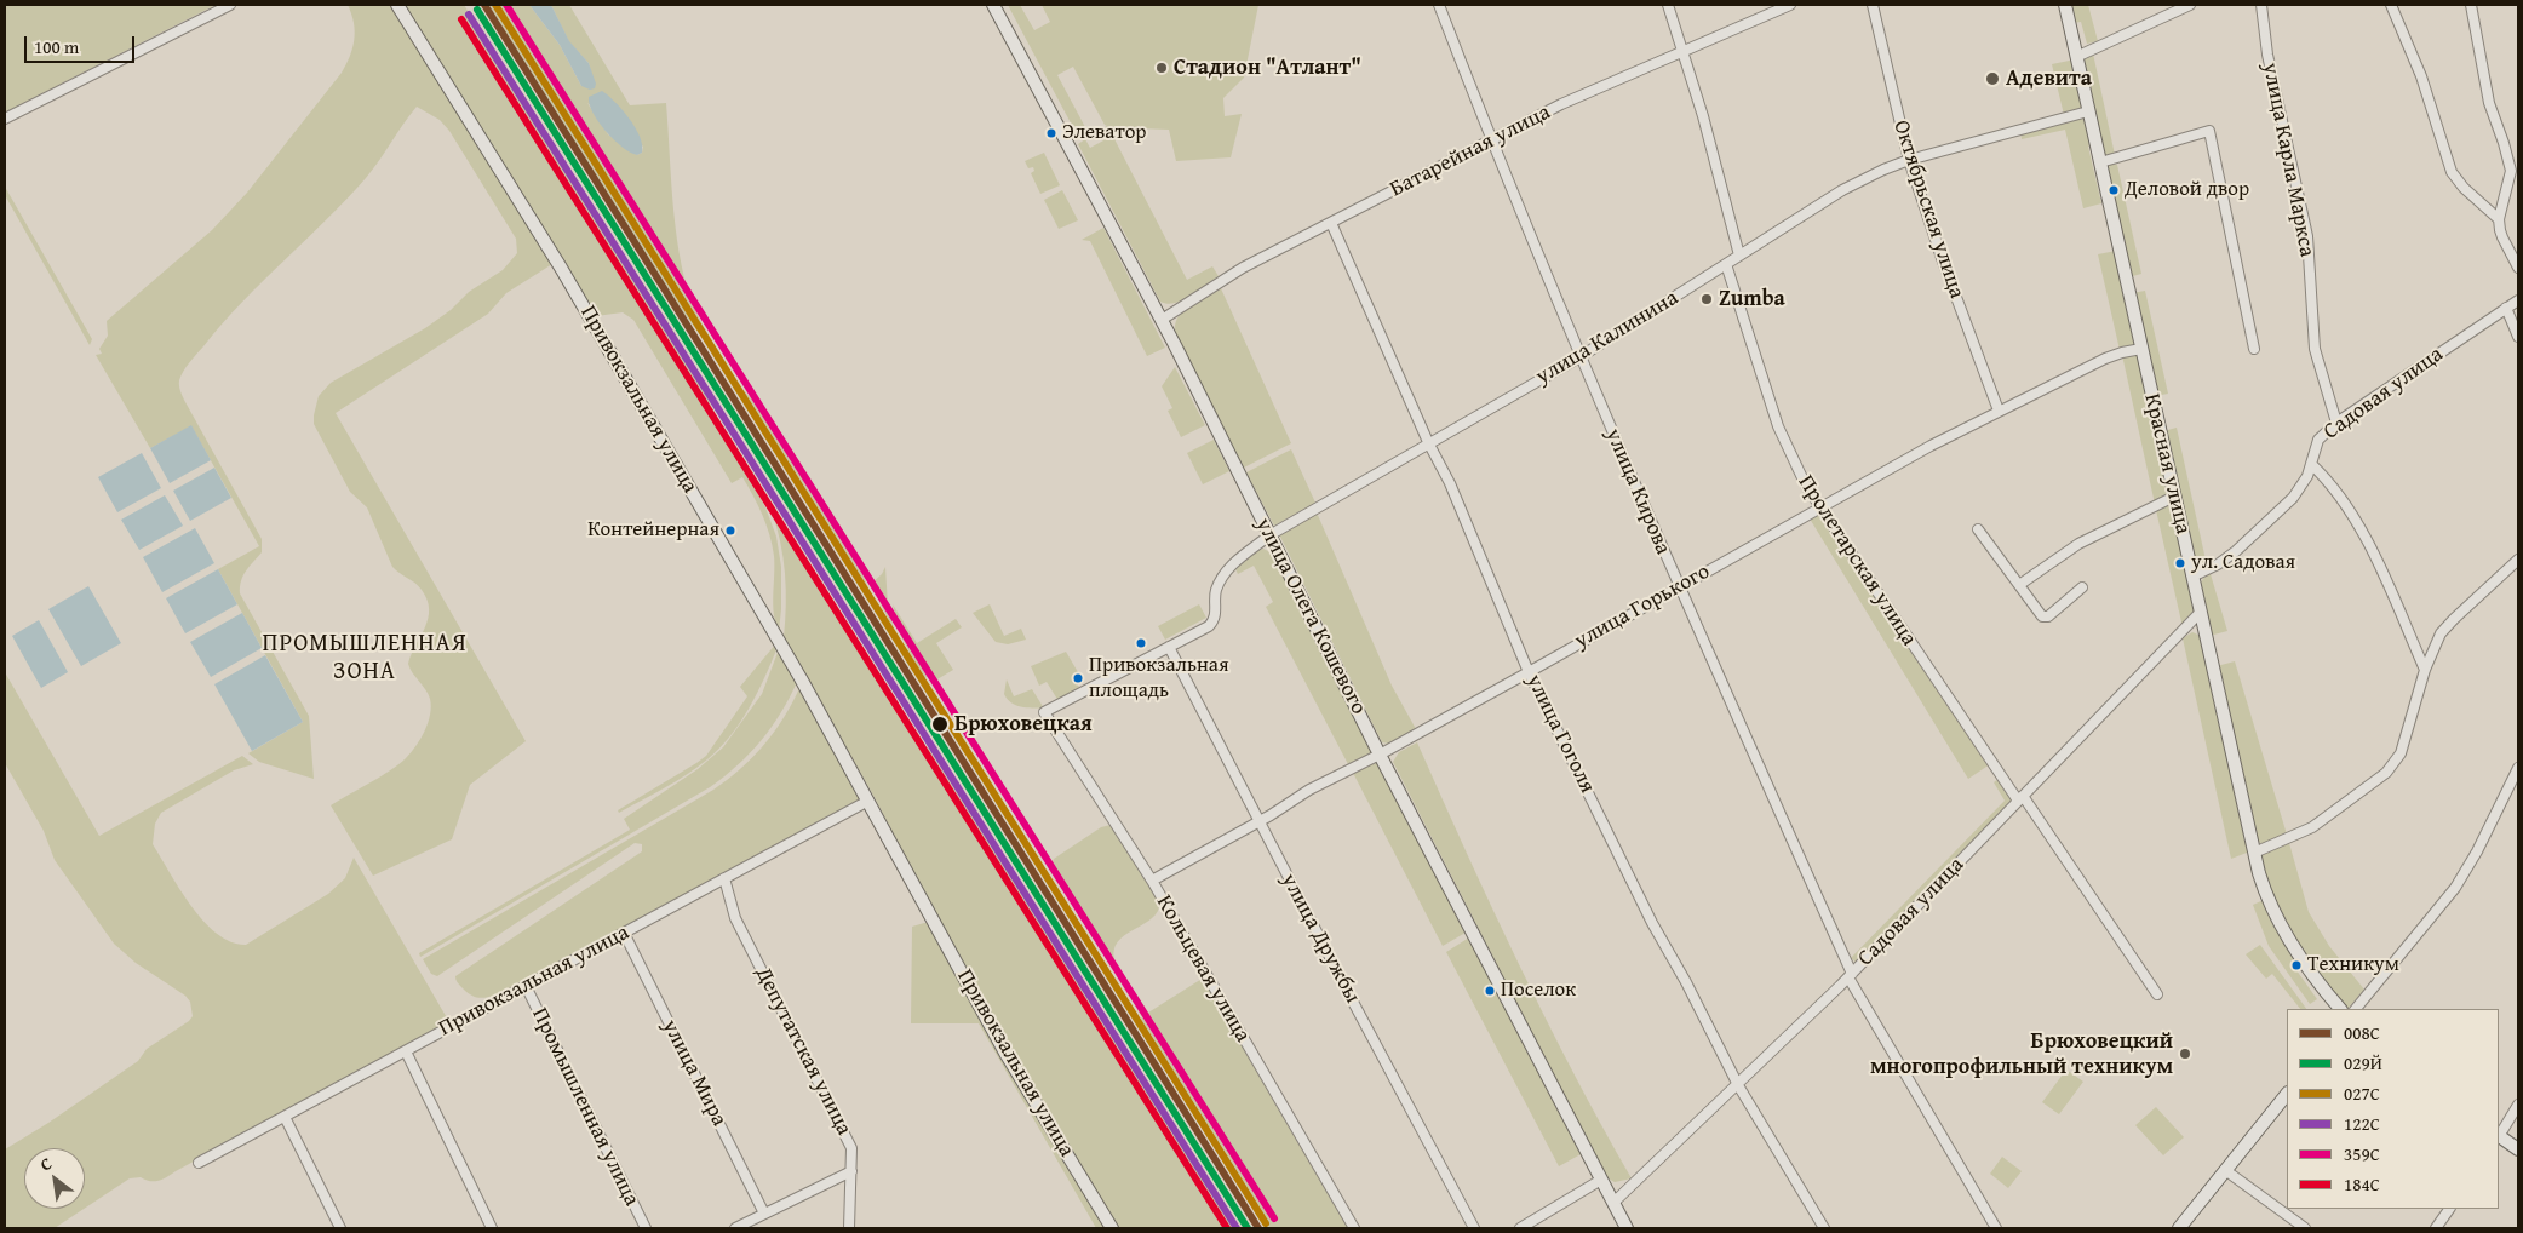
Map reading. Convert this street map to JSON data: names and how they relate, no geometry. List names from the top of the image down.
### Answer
{
  "streets": {
    "street": [
      "Батарейная улица",
      "улица Карла Маркса",
      "Октябрьская улица",
      "улица Калинина",
      "Садовая улица",
      "Привокзальная улица",
      "Красная улица",
      "улица Кирова",
      "Пролетарская улица",
      "улица Горького",
      "улица Олега Кошевого",
      "улица Гоголя",
      "улица Дружбы",
      "Кольцевая улица",
      "Депутатская улица",
      "улица Мира",
      "Промышленная улица"
    ]
  },
  "crossings": [
    ["Батарейная улица", "улица Кирова"],
    ["Батарейная улица", "улица Олега Кошевого"],
    ["Батарейная улица", "улица Гоголя"],
    ["улица Карла Маркса", "Садовая улица"],
    ["Октябрьская улица", "улица Калинина"],
    ["Октябрьская улица", "улица Горького"],
    ["улица Калинина", "Красная улица"],
    ["улица Калинина", "улица Кирова"],
    ["улица Калинина", "Пролетарская улица"],
    ["улица Калинина", "улица Олега Кошевого"],
    ["улица Калинина", "улица Гоголя"],
    ["улица Калинина", "улица Дружбы"],
    ["улица Калинина", "Кольцевая улица"],
    ["Садовая улица", "Красная улица"],
    ["Садовая улица", "улица Кирова"],
    ["Садовая улица", "Пролетарская улица"],
    ["Садовая улица", "улица Олега Кошевого"],
    ["Садовая улица", "улица Гоголя"],
    ["Привокзальная улица", "Депутатская улица"],
    ["Привокзальная улица", "улица Мира"],
    ["Привокзальная улица", "Промышленная улица"],
    ["Красная улица", "улица Горького"],
    ["улица Кирова", "улица Горького"],
    ["Пролетарская улица", "улица Горького"],
    ["улица Горького", "улица Олега Кошевого"],
    ["улица Горького", "улица Гоголя"],
    ["улица Горького", "улица Дружбы"],
    ["улица Горького", "Кольцевая улица"],
    ["улица Дружбы", "Кольцевая улица"]
  ],
  "districts": ["ПРОМЫШЛЕННАЯ ЗОНА"],
  "places": [
    "Стадион \"Атлант\"",
    "Адевита",
    "Элеватор",
    "Деловой двор",
    "Zumba",
    "Контейнерная",
    "ул. Садовая",
    "Привокзальная площадь",
    "Брюховецкая",
    "Техникум",
    "Поселок",
    "Брюховецкий многопрофильный техникум"
  ],
  "lines": [
    "transit line 008С",
    "transit line 027С",
    "transit line 359С",
    "transit line 029Й",
    "transit line 122С",
    "transit line 184С"
  ],
  "legend": [
    "008С",
    "029Й",
    "027С",
    "122С",
    "359С",
    "184С"
  ],
  "scale_bar": "100 m",
  "north": "top left"
}
